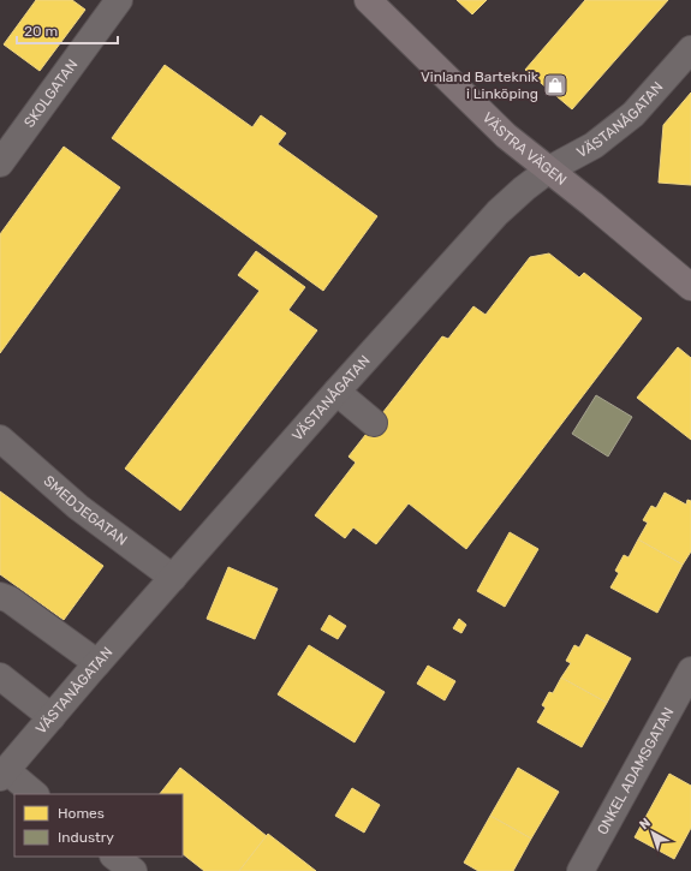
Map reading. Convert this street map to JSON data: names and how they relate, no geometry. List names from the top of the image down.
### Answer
{
  "streets": {
    "main road": ["VÄSTRA VÄGEN"],
    "street": [
      "SKOLGATAN",
      "VÄSTANÅGATAN",
      "SMEDJEGATAN",
      "ONKEL ADAMSGATAN"
    ]
  },
  "crossings": [
    ["VÄSTANÅGATAN", "VÄSTRA VÄGEN"],
    ["VÄSTANÅGATAN", "SMEDJEGATAN"]
  ],
  "places": {
    "shop": ["Vinland Barteknik i Linköping"]
  },
  "legend": ["Homes", "Industry"],
  "scale_bar": "20 m",
  "north": "top left"
}
